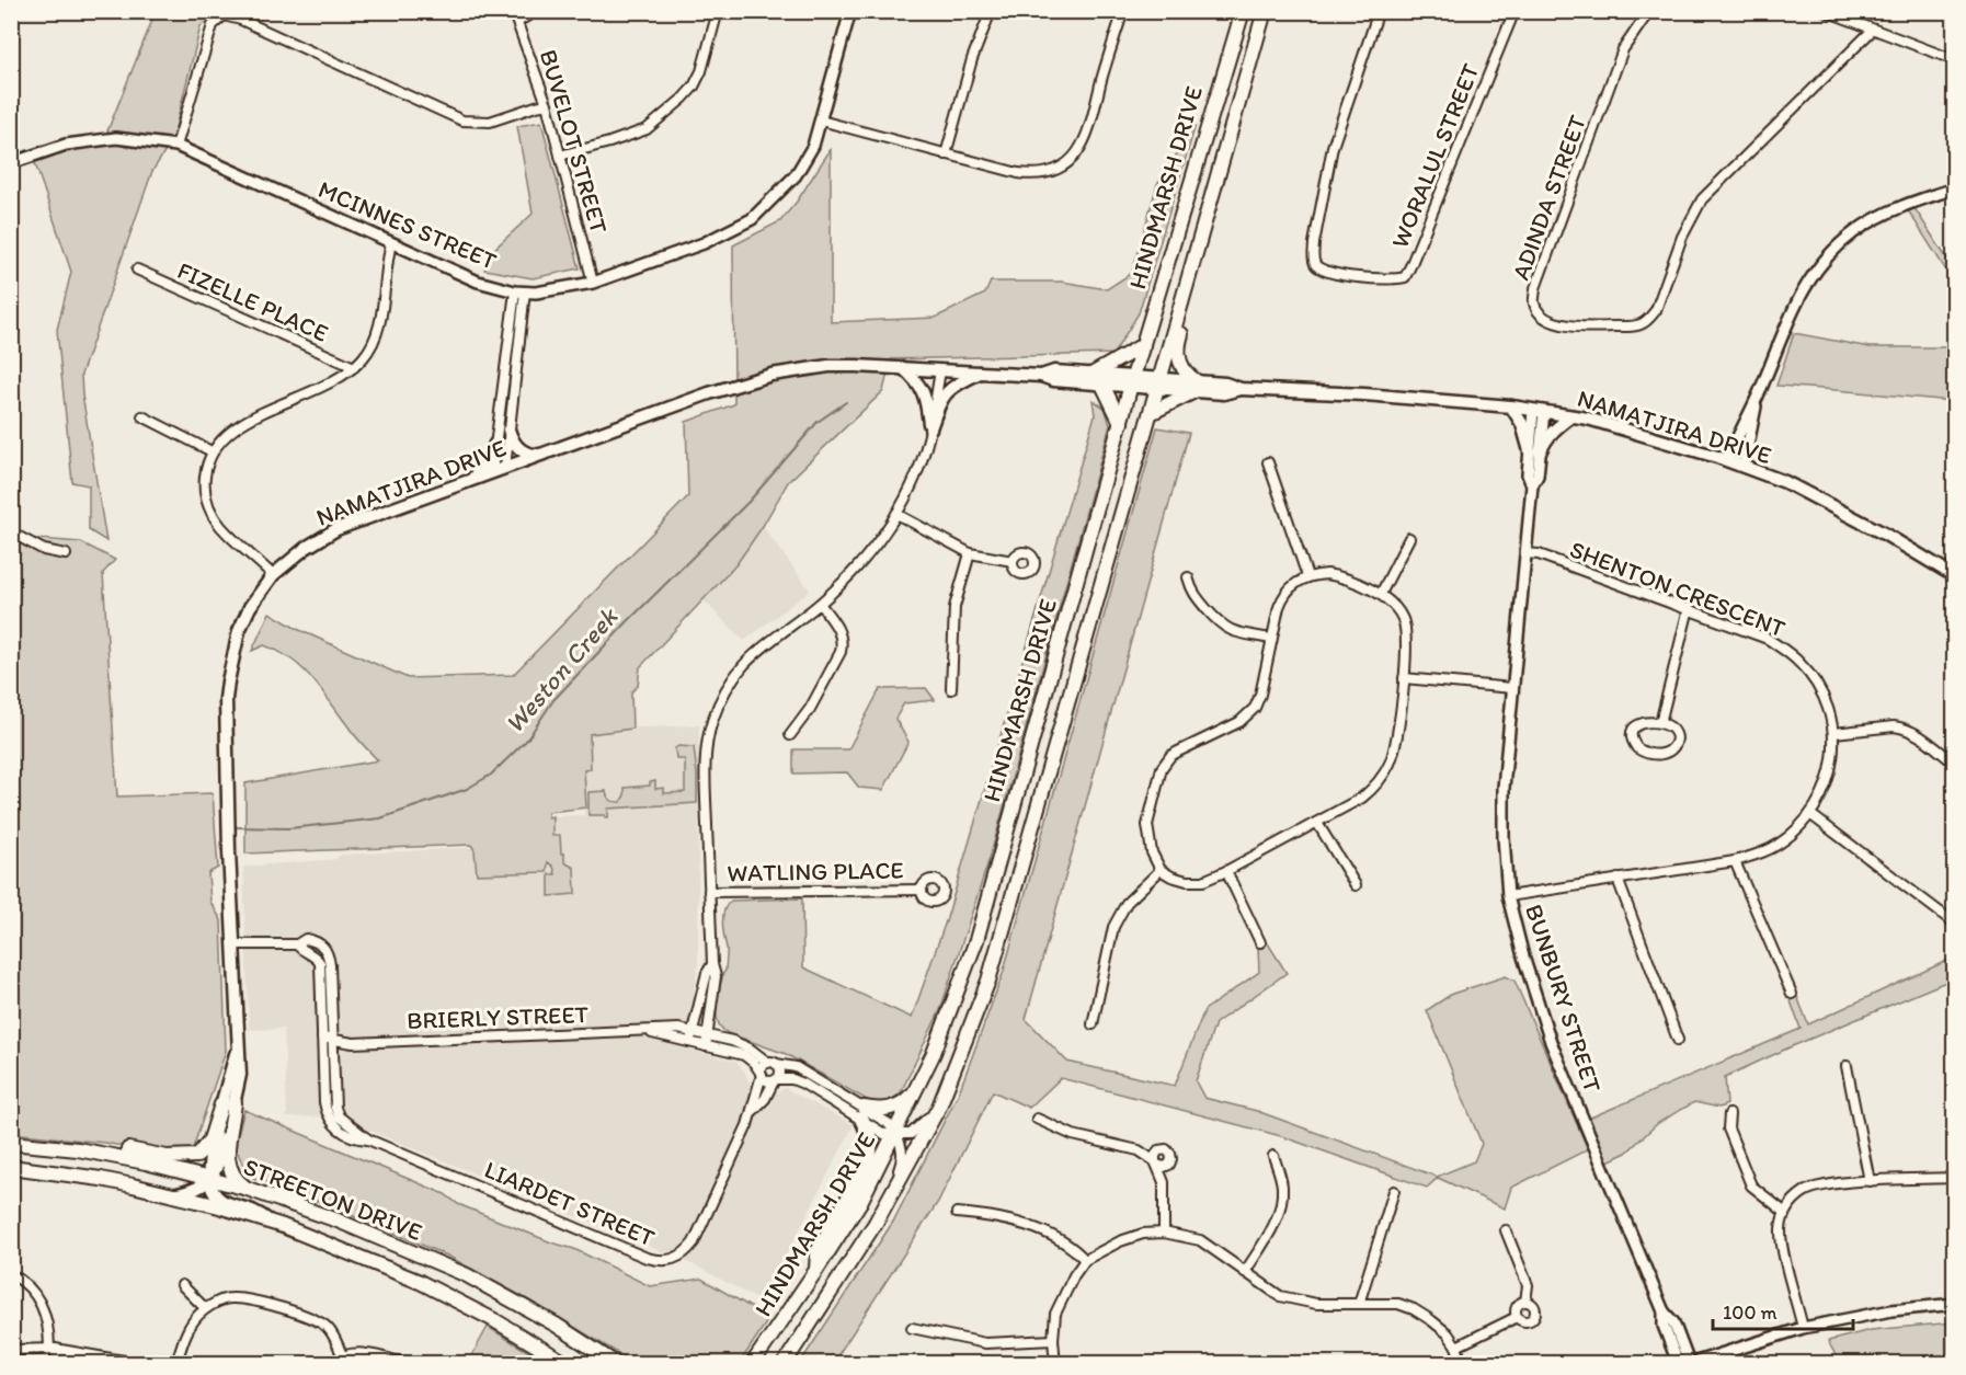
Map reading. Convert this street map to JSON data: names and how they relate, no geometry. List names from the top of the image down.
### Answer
{
  "streets": {
    "main road": ["HINDMARSH DRIVE", "NAMATJIRA DRIVE", "STREETON DRIVE"],
    "street": [
      "BUVELOT STREET",
      "WORALUL STREET",
      "ADINDA STREET",
      "MCINNES STREET",
      "FIZELLE PLACE",
      "SHENTON CRESCENT",
      "WATLING PLACE",
      "BUNBURY STREET",
      "BRIERLY STREET",
      "LIARDET STREET"
    ]
  },
  "crossings": [
    ["BUVELOT STREET", "MCINNES STREET"],
    ["HINDMARSH DRIVE", "NAMATJIRA DRIVE"],
    ["HINDMARSH DRIVE", "BRIERLY STREET"],
    ["NAMATJIRA DRIVE", "BUNBURY STREET"],
    ["NAMATJIRA DRIVE", "STREETON DRIVE"],
    ["SHENTON CRESCENT", "BUNBURY STREET"],
    ["BRIERLY STREET", "LIARDET STREET"]
  ],
  "water": ["Weston Creek"],
  "scale_bar": "100 m"
}
